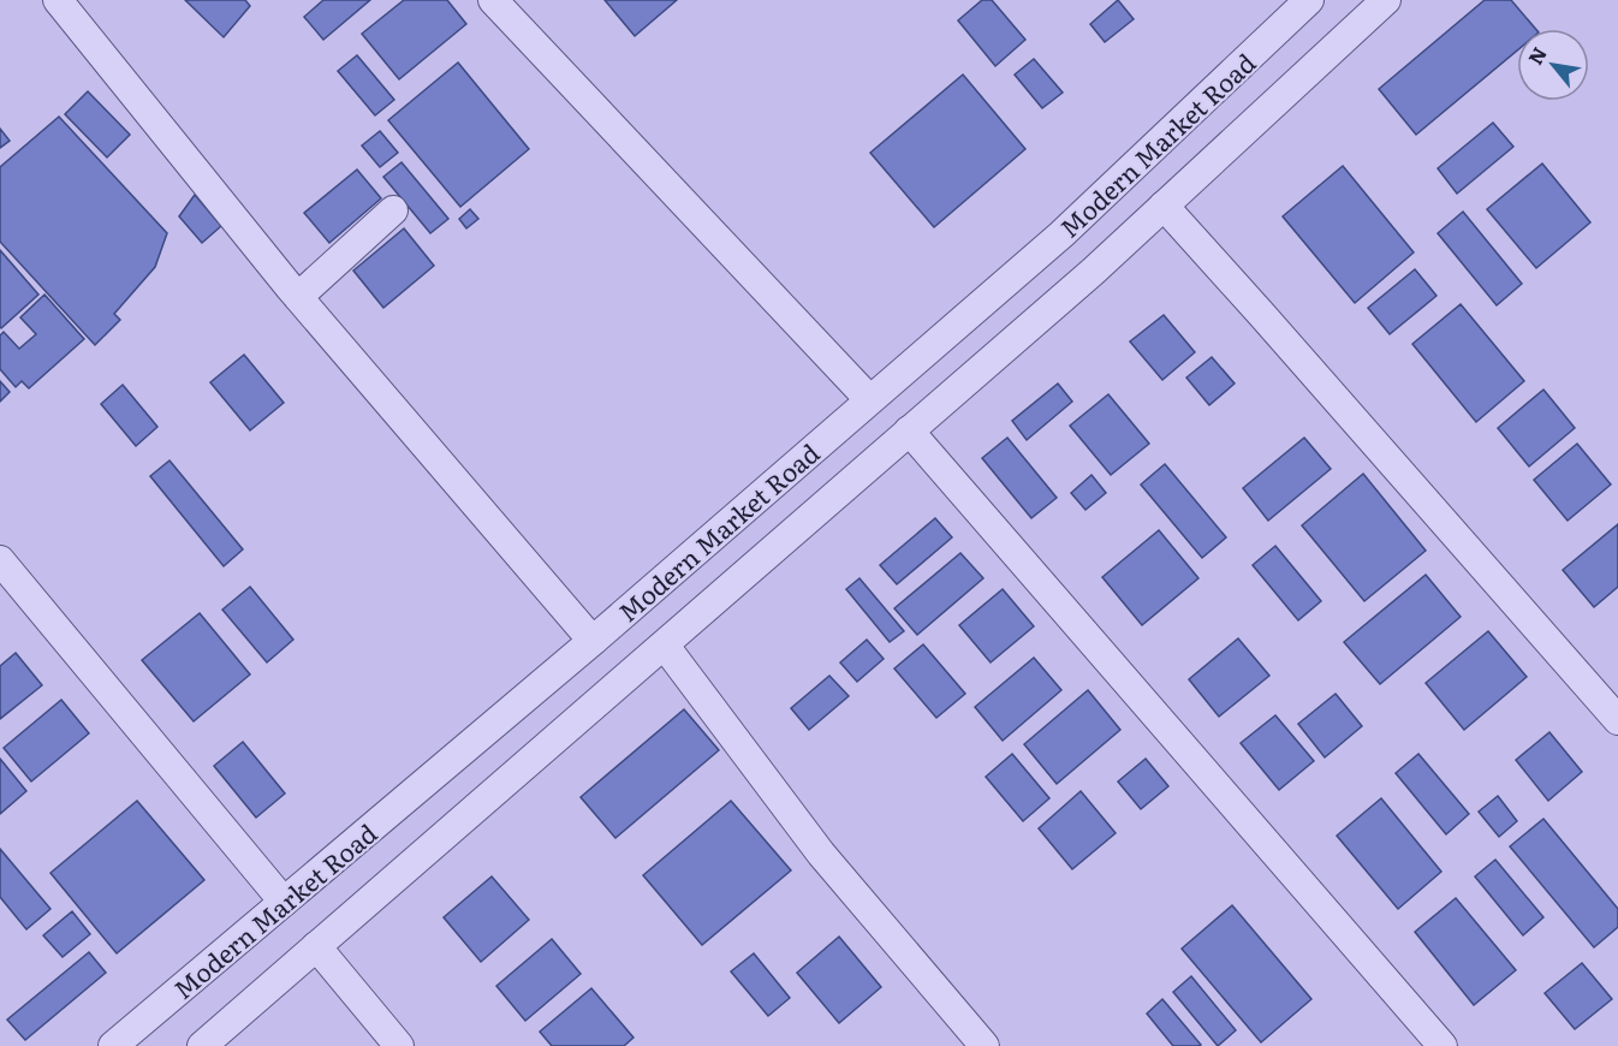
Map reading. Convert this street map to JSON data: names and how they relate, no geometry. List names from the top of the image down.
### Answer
{
  "streets": {
    "street": ["Modern Market Road"]
  },
  "north": "top left"
}
